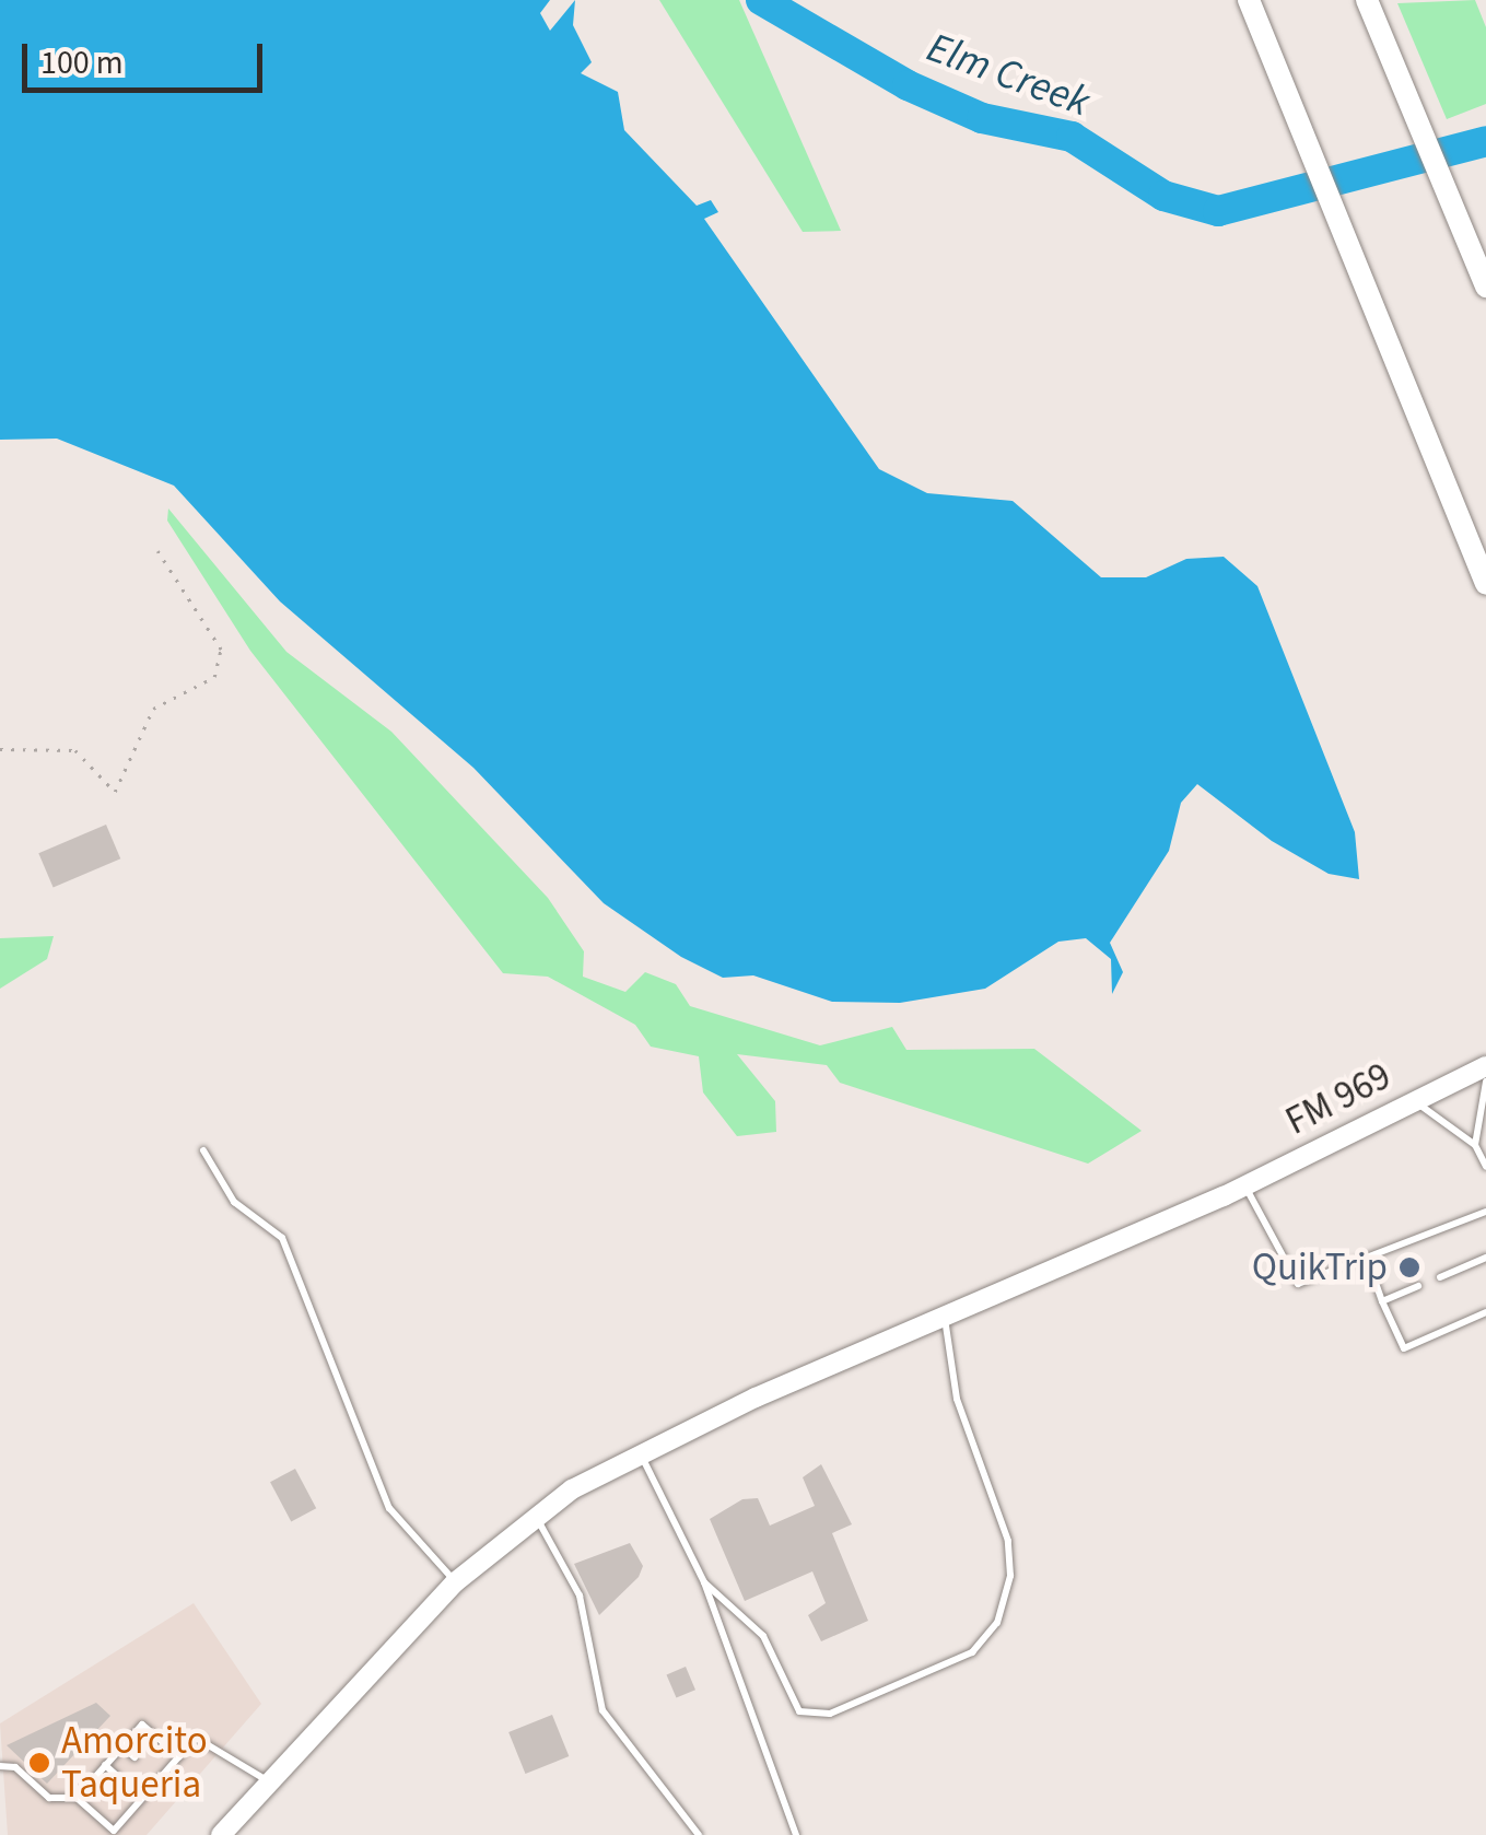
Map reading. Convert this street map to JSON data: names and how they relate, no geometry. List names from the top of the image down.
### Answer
{
  "streets": {
    "main road": ["FM 969"]
  },
  "water": ["Elm Creek"],
  "places": ["QuikTrip", "Amorcito Taqueria"],
  "scale_bar": "100 m"
}
